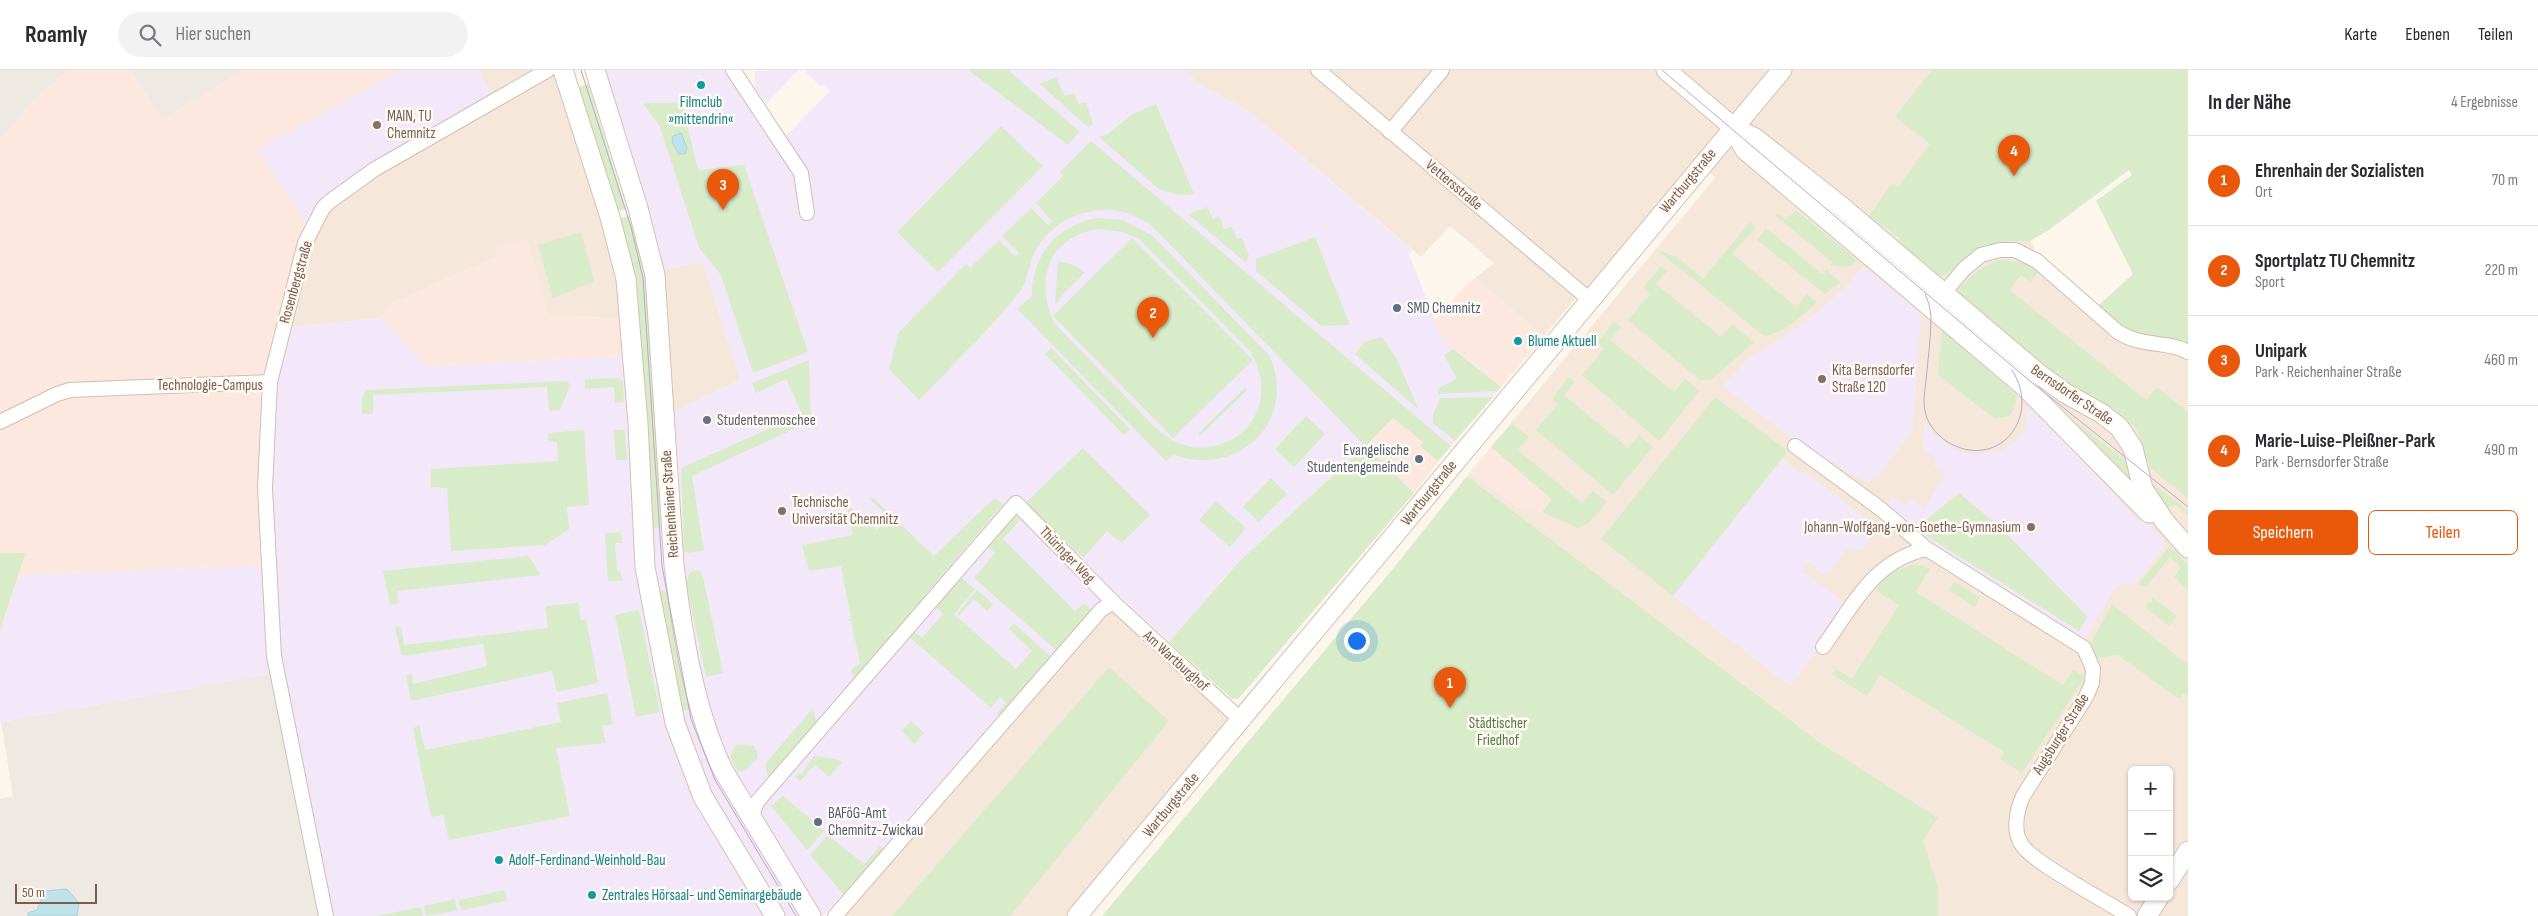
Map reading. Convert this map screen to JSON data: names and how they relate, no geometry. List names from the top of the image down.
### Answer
{
  "streets": {
    "street": [
      "Wartburgstraße",
      "Vettersstraße",
      "Rosenbergstraße",
      "Technologie-Campus",
      "Bernsdorfer Straße",
      "Reichenhainer Straße",
      "Thüringer Weg",
      "Am Wartburghof",
      "Augsburger Straße"
    ]
  },
  "crossings": [
    ["Wartburgstraße", "Vettersstraße"],
    ["Wartburgstraße", "Bernsdorfer Straße"],
    ["Wartburgstraße", "Am Wartburghof"],
    ["Rosenbergstraße", "Technologie-Campus"],
    ["Reichenhainer Straße", "Thüringer Weg"],
    ["Thüringer Weg", "Am Wartburghof"]
  ],
  "parks": ["Städtischer Friedhof"],
  "places": [
    "Filmclub »mittendrin«",
    "MAIN, TU Chemnitz",
    "SMD Chemnitz",
    "Blume Aktuell",
    "Kita Bernsdorfer Straße 120",
    "Studentenmoschee",
    "Evangelische Studentengemeinde",
    "Technische Universität Chemnitz",
    "Johann-Wolfgang-von-Goethe-Gymnasium",
    "BAFöG-Amt Chemnitz-Zwickau",
    "Adolf-Ferdinand-Weinhold-Bau",
    "Zentrales Hörsaal- und Seminargebäude"
  ],
  "scale_bar": "50 m",
  "page": {
    "header": "Roamly",
    "search": "Hier suchen",
    "nav": ["Karte", "Ebenen", "Teilen"],
    "heading": ["In der Nähe", "4 Ergebnisse"],
    "pins": [
      "4",
      "3",
      "2",
      "1"
    ],
    "list": [
      {
        "mark": "1",
        "name": "Ehrenhain der Sozialisten",
        "note": "Ort",
        "value": "70 m"
      },
      {
        "mark": "2",
        "name": "Sportplatz TU Chemnitz",
        "note": "Sport",
        "value": "220 m"
      },
      {
        "mark": "3",
        "name": "Unipark",
        "note": "Park · Reichenhainer Straße",
        "value": "460 m"
      },
      {
        "mark": "4",
        "name": "Marie-Luise-Pleißner-Park",
        "note": "Park · Bernsdorfer Straße",
        "value": "490 m"
      }
    ],
    "buttons": ["Speichern", "Teilen"],
    "map_buttons": ["+", "−"],
    "scale": "50 m"
  }
}
